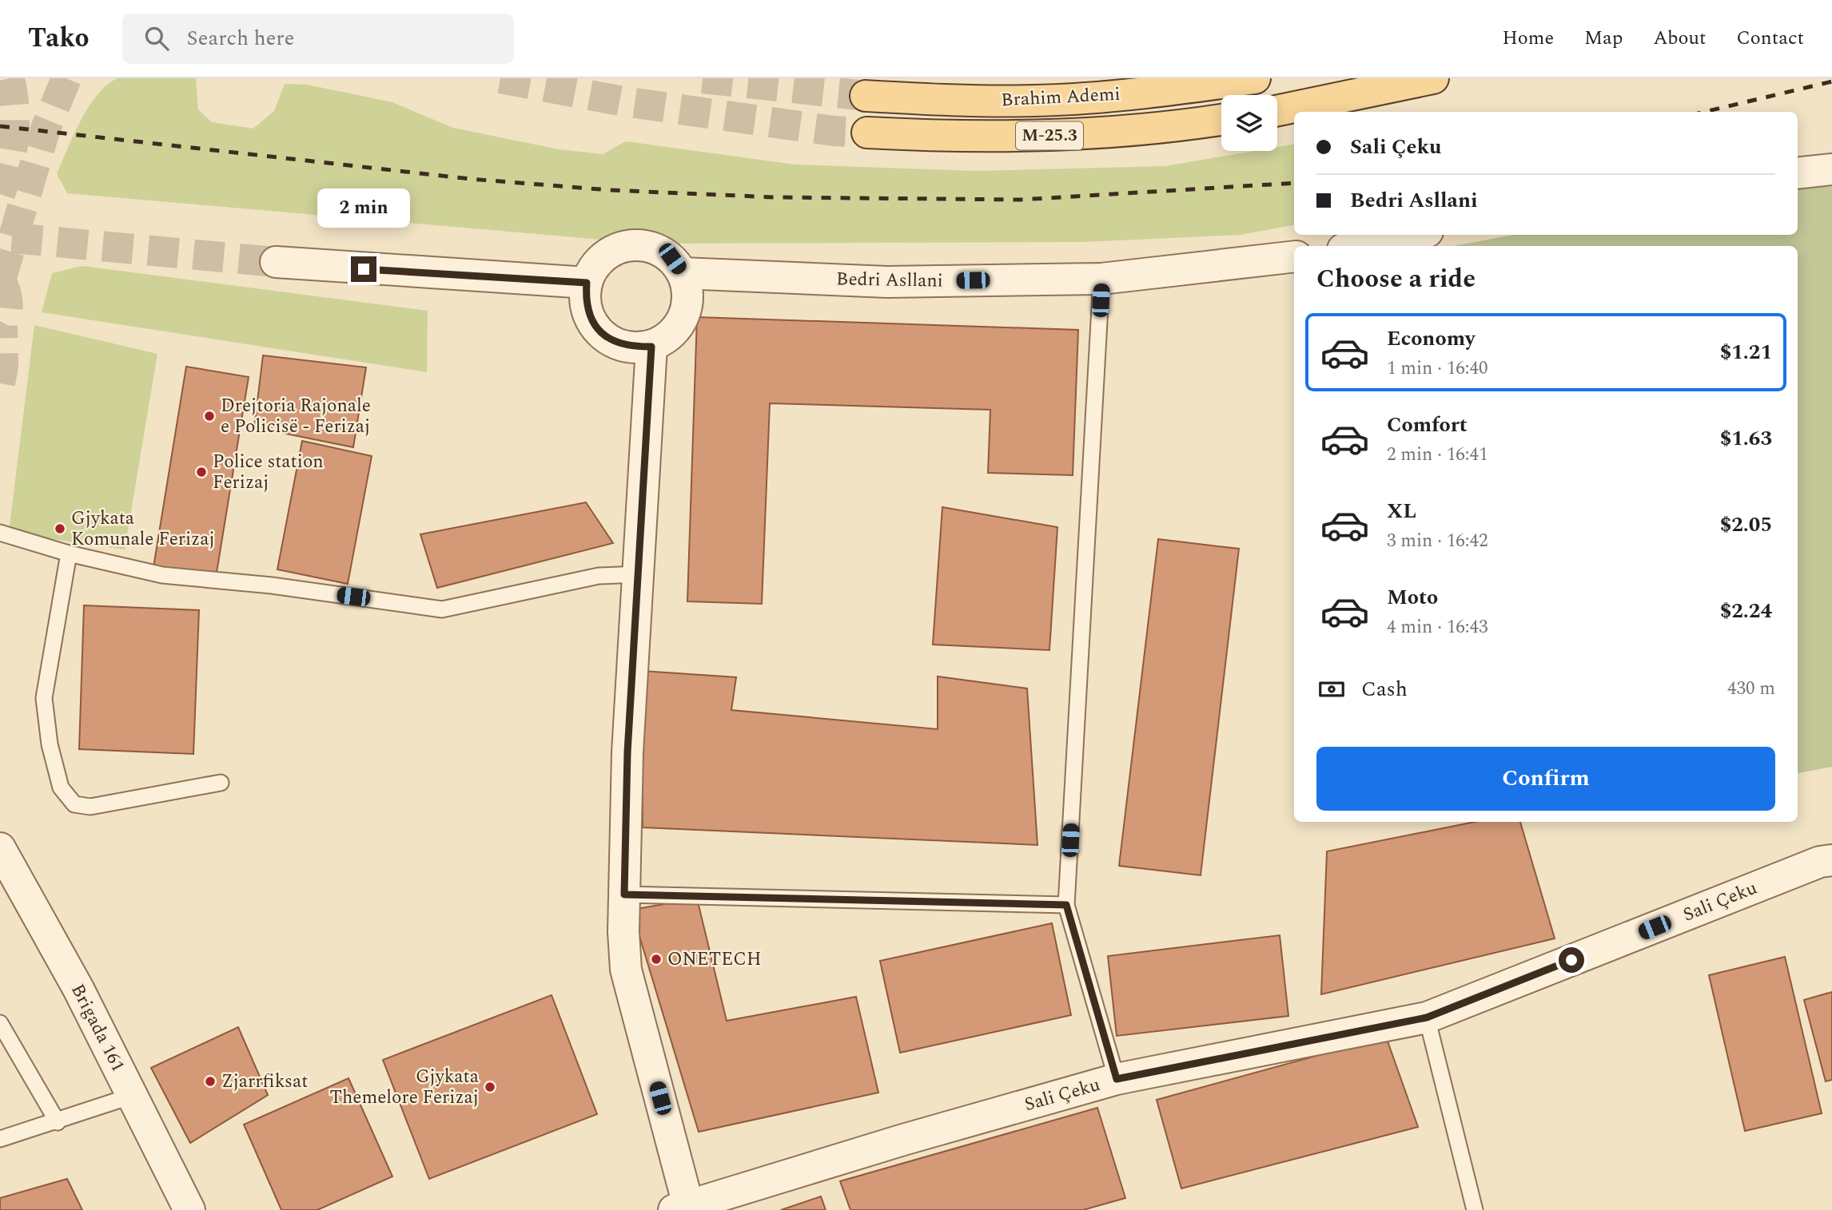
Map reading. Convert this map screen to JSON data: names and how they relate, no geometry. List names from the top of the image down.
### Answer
{
  "streets": {
    "main road": ["Brahim Ademi", "M-25.3"],
    "street": ["Bedri Asllani", "Sali Çeku", "Brigada 161"]
  },
  "places": [
    "Drejtoria Rajonale e Policisë - Ferizaj",
    "Police station Ferizaj",
    "Gjykata Komunale Ferizaj",
    "ONETECH",
    "Zjarrfiksat",
    "Gjykata Themelore Ferizaj"
  ],
  "page": {
    "header": "Tako",
    "search": "Search here",
    "nav": [
      "Home",
      "Map",
      "About",
      "Contact"
    ],
    "banner": ["Sali Çeku", "Bedri Asllani"],
    "bubble": "2 min",
    "heading": "Choose a ride",
    "list": [
      {
        "name": "Economy",
        "note": "1 min · 16:40",
        "value": "$1.21"
      },
      {
        "name": "Comfort",
        "note": "2 min · 16:41",
        "value": "$1.63"
      },
      {
        "name": "XL",
        "note": "3 min · 16:42",
        "value": "$2.05"
      },
      {
        "name": "Moto",
        "note": "4 min · 16:43",
        "value": "$2.24"
      }
    ],
    "pay": ["Cash", "430 m"],
    "buttons": "Confirm"
  }
}
